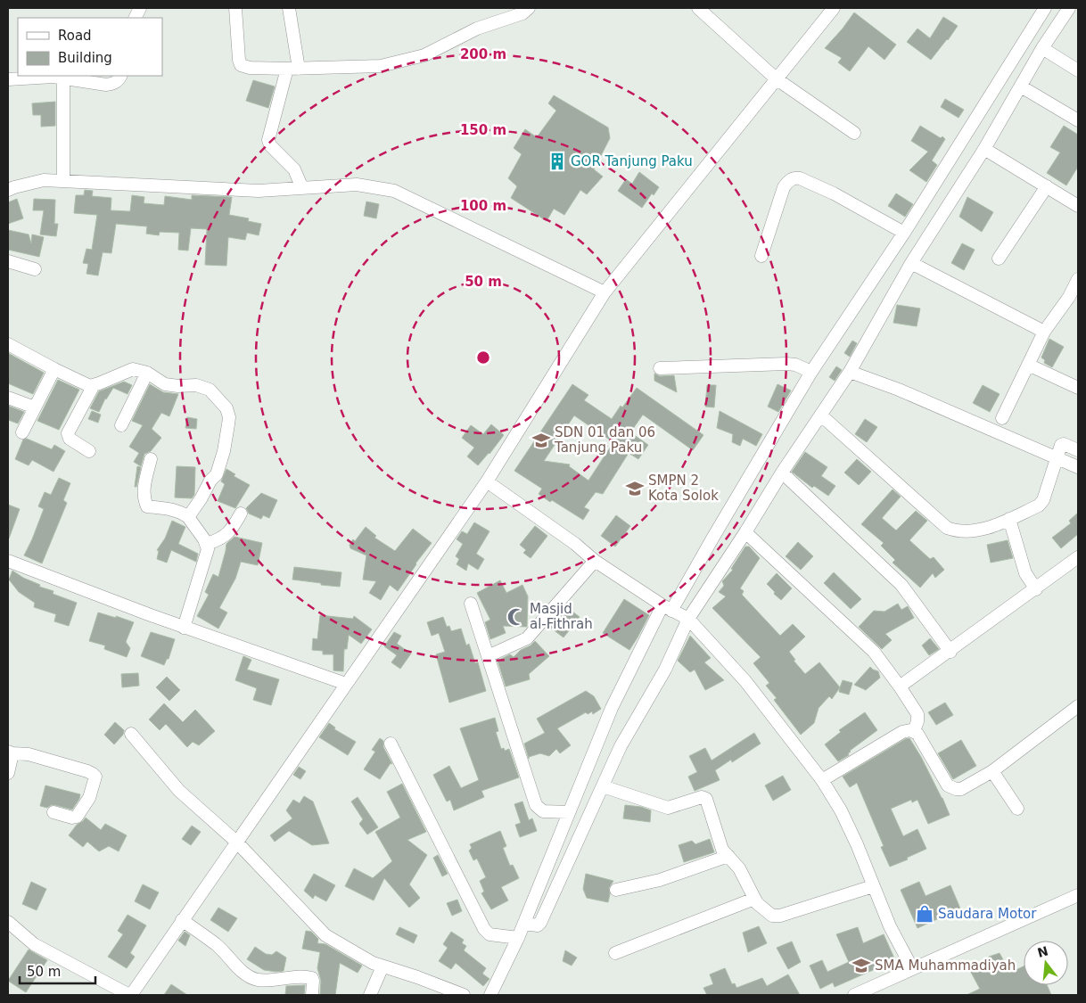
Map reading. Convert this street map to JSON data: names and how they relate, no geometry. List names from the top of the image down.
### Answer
{
  "places": {
    "building": ["GOR Tanjung Paku"],
    "school or university": ["SDN 01 dan 06 Tanjung Paku", "SMPN 2 Kota Solok", "SMA Muhammadiyah"],
    "mosque": ["Masjid al-Fithrah"],
    "shop": ["Saudara Motor"]
  },
  "legend": ["Road", "Building"],
  "scale_bar": "50 m",
  "north": "top",
  "rings": [
    "200 m",
    "150 m",
    "100 m",
    "50 m"
  ]
}
